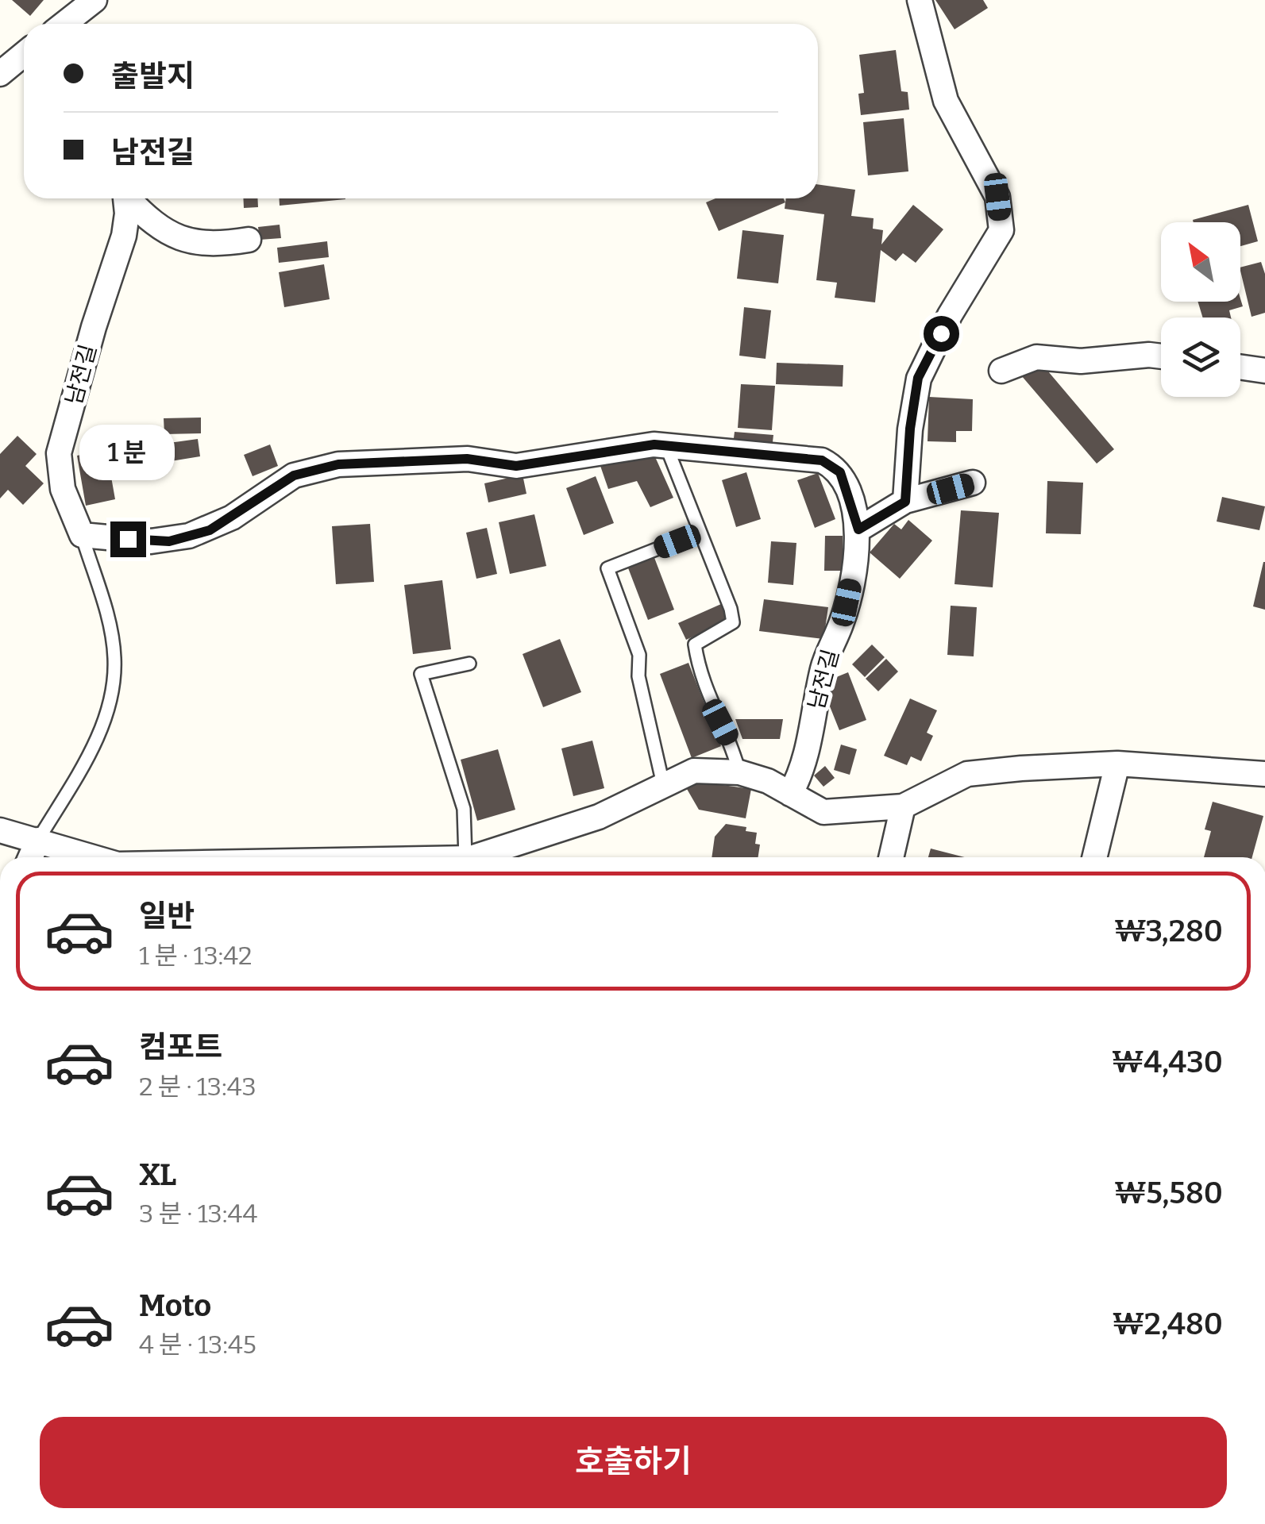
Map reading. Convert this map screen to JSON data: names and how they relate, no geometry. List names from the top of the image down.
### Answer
{
  "streets": {
    "street": ["남전길"]
  },
  "north": "top left",
  "page": {
    "banner": ["출발지", "남전길"],
    "bubble": "1 분",
    "list": [
      {
        "name": "일반",
        "note": "1 분 · 13:42",
        "value": "₩3,280"
      },
      {
        "name": "컴포트",
        "note": "2 분 · 13:43",
        "value": "₩4,430"
      },
      {
        "name": "XL",
        "note": "3 분 · 13:44",
        "value": "₩5,580"
      },
      {
        "name": "Moto",
        "note": "4 분 · 13:45",
        "value": "₩2,480"
      }
    ],
    "buttons": "호출하기"
  }
}
